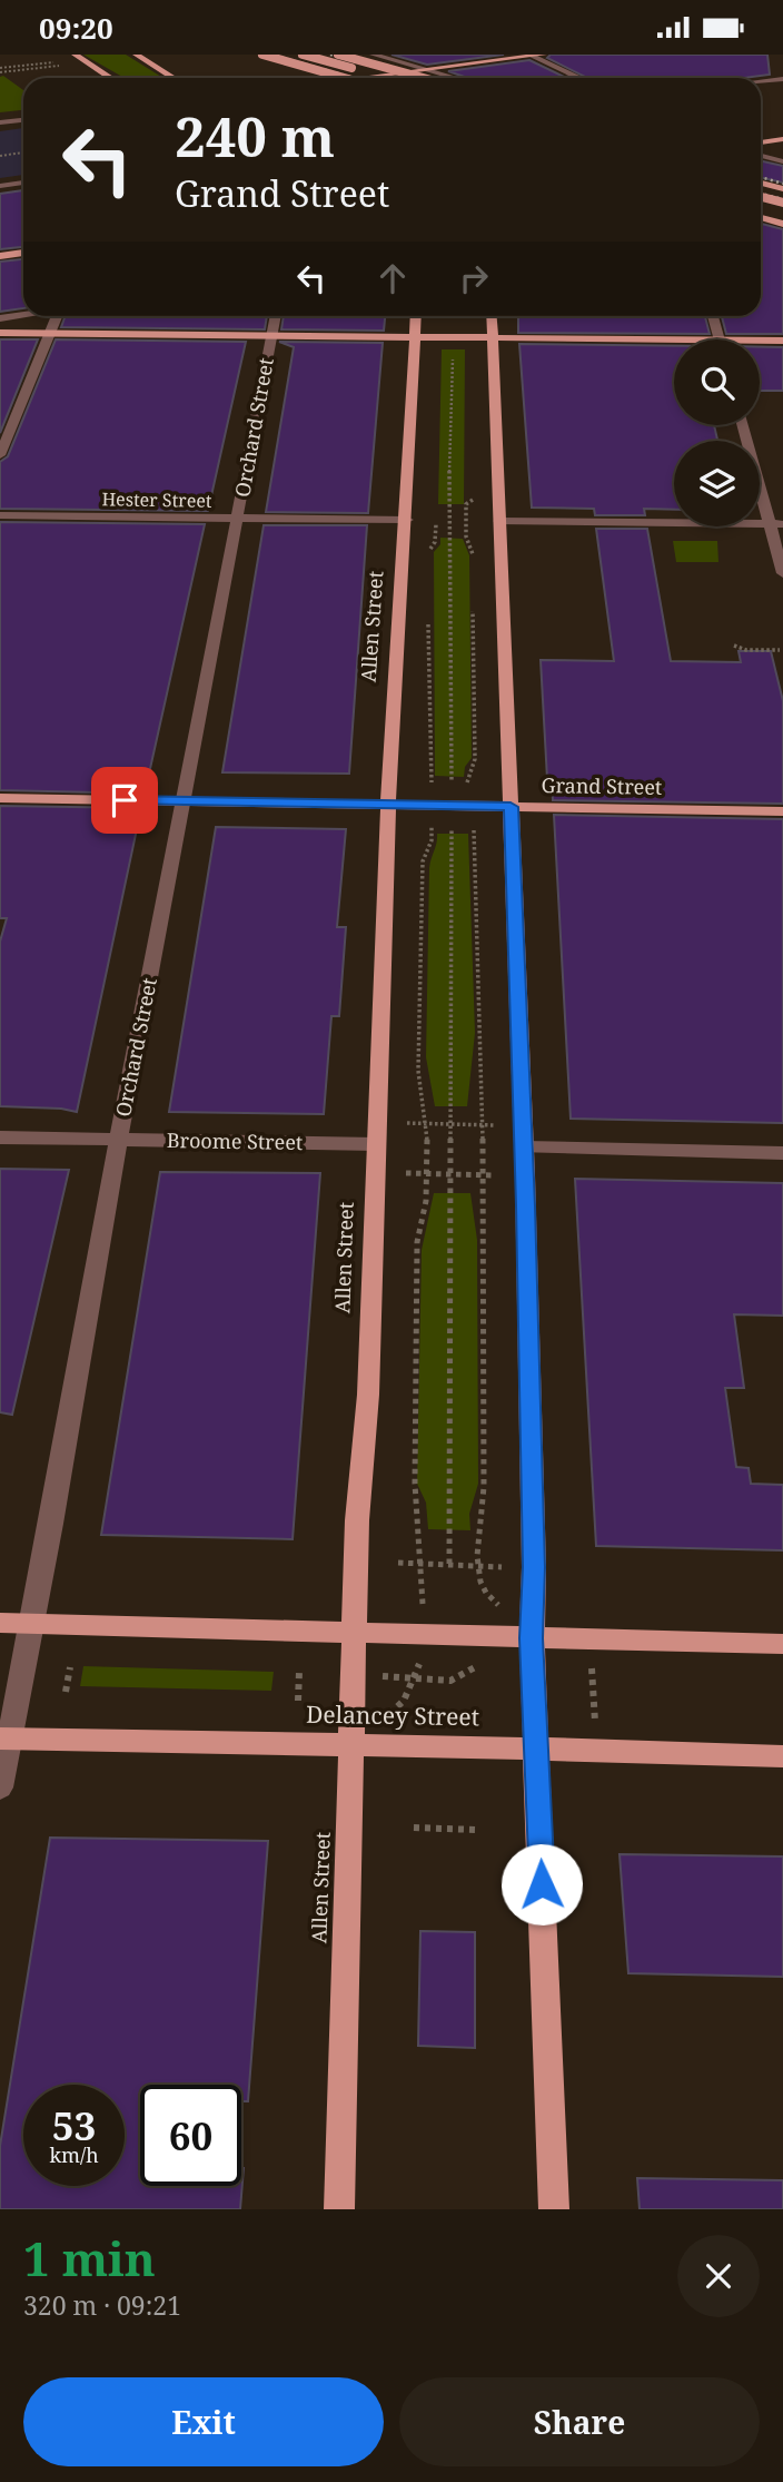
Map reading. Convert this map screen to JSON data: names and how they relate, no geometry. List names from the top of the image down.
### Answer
{
  "streets": {
    "main road": ["Allen Street", "Grand Street", "Delancey Street"],
    "street": ["Orchard Street", "Hester Street", "Broome Street"]
  },
  "crossings": [
    ["Orchard Street", "Hester Street"],
    ["Orchard Street", "Grand Street"],
    ["Orchard Street", "Broome Street"],
    ["Orchard Street", "Delancey Street"],
    ["Hester Street", "Allen Street"],
    ["Allen Street", "Grand Street"],
    ["Allen Street", "Broome Street"],
    ["Allen Street", "Delancey Street"]
  ],
  "page": {
    "status": "09:20",
    "turn": ["240 m", "Grand Street"],
    "speed": "53 km/h",
    "limit": "60",
    "heading": ["1 min", "320 m · 09:21"],
    "buttons": ["Exit", "Share"]
  }
}
